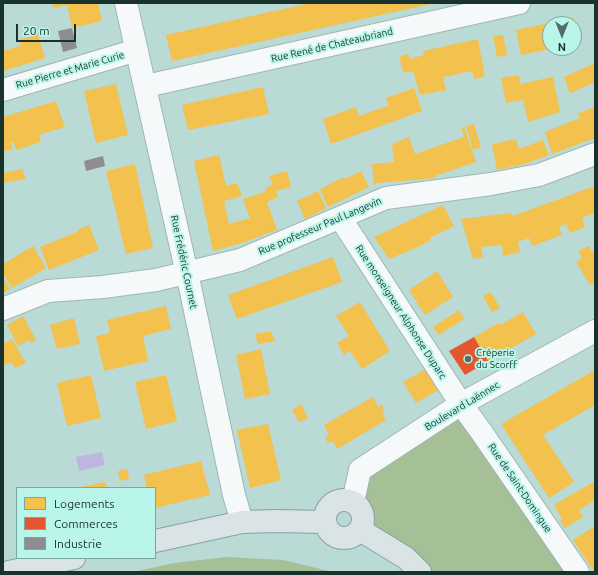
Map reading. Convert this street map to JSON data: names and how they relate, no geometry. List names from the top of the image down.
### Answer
{
  "streets": {
    "street": [
      "Rue René de Chateaubriand",
      "Rue Pierre et Marie Curie",
      "Rue professeur Paul Langevin",
      "Rue Frédéric Cournet",
      "Rue monseigneur Alphonse Duparc",
      "Boulevard Laënnec",
      "Rue de Saint-Domingue"
    ]
  },
  "crossings": [
    ["Rue René de Chateaubriand", "Rue Frédéric Cournet"],
    ["Rue Pierre et Marie Curie", "Rue Frédéric Cournet"],
    ["Rue professeur Paul Langevin", "Rue Frédéric Cournet"],
    ["Rue professeur Paul Langevin", "Rue monseigneur Alphonse Duparc"],
    ["Rue monseigneur Alphonse Duparc", "Boulevard Laënnec"],
    ["Rue monseigneur Alphonse Duparc", "Rue de Saint-Domingue"],
    ["Boulevard Laënnec", "Rue de Saint-Domingue"]
  ],
  "places": ["Crêperie du Scorff"],
  "legend": ["Logements", "Commerces", "Industrie"],
  "scale_bar": "20 m",
  "north": "bottom"
}
